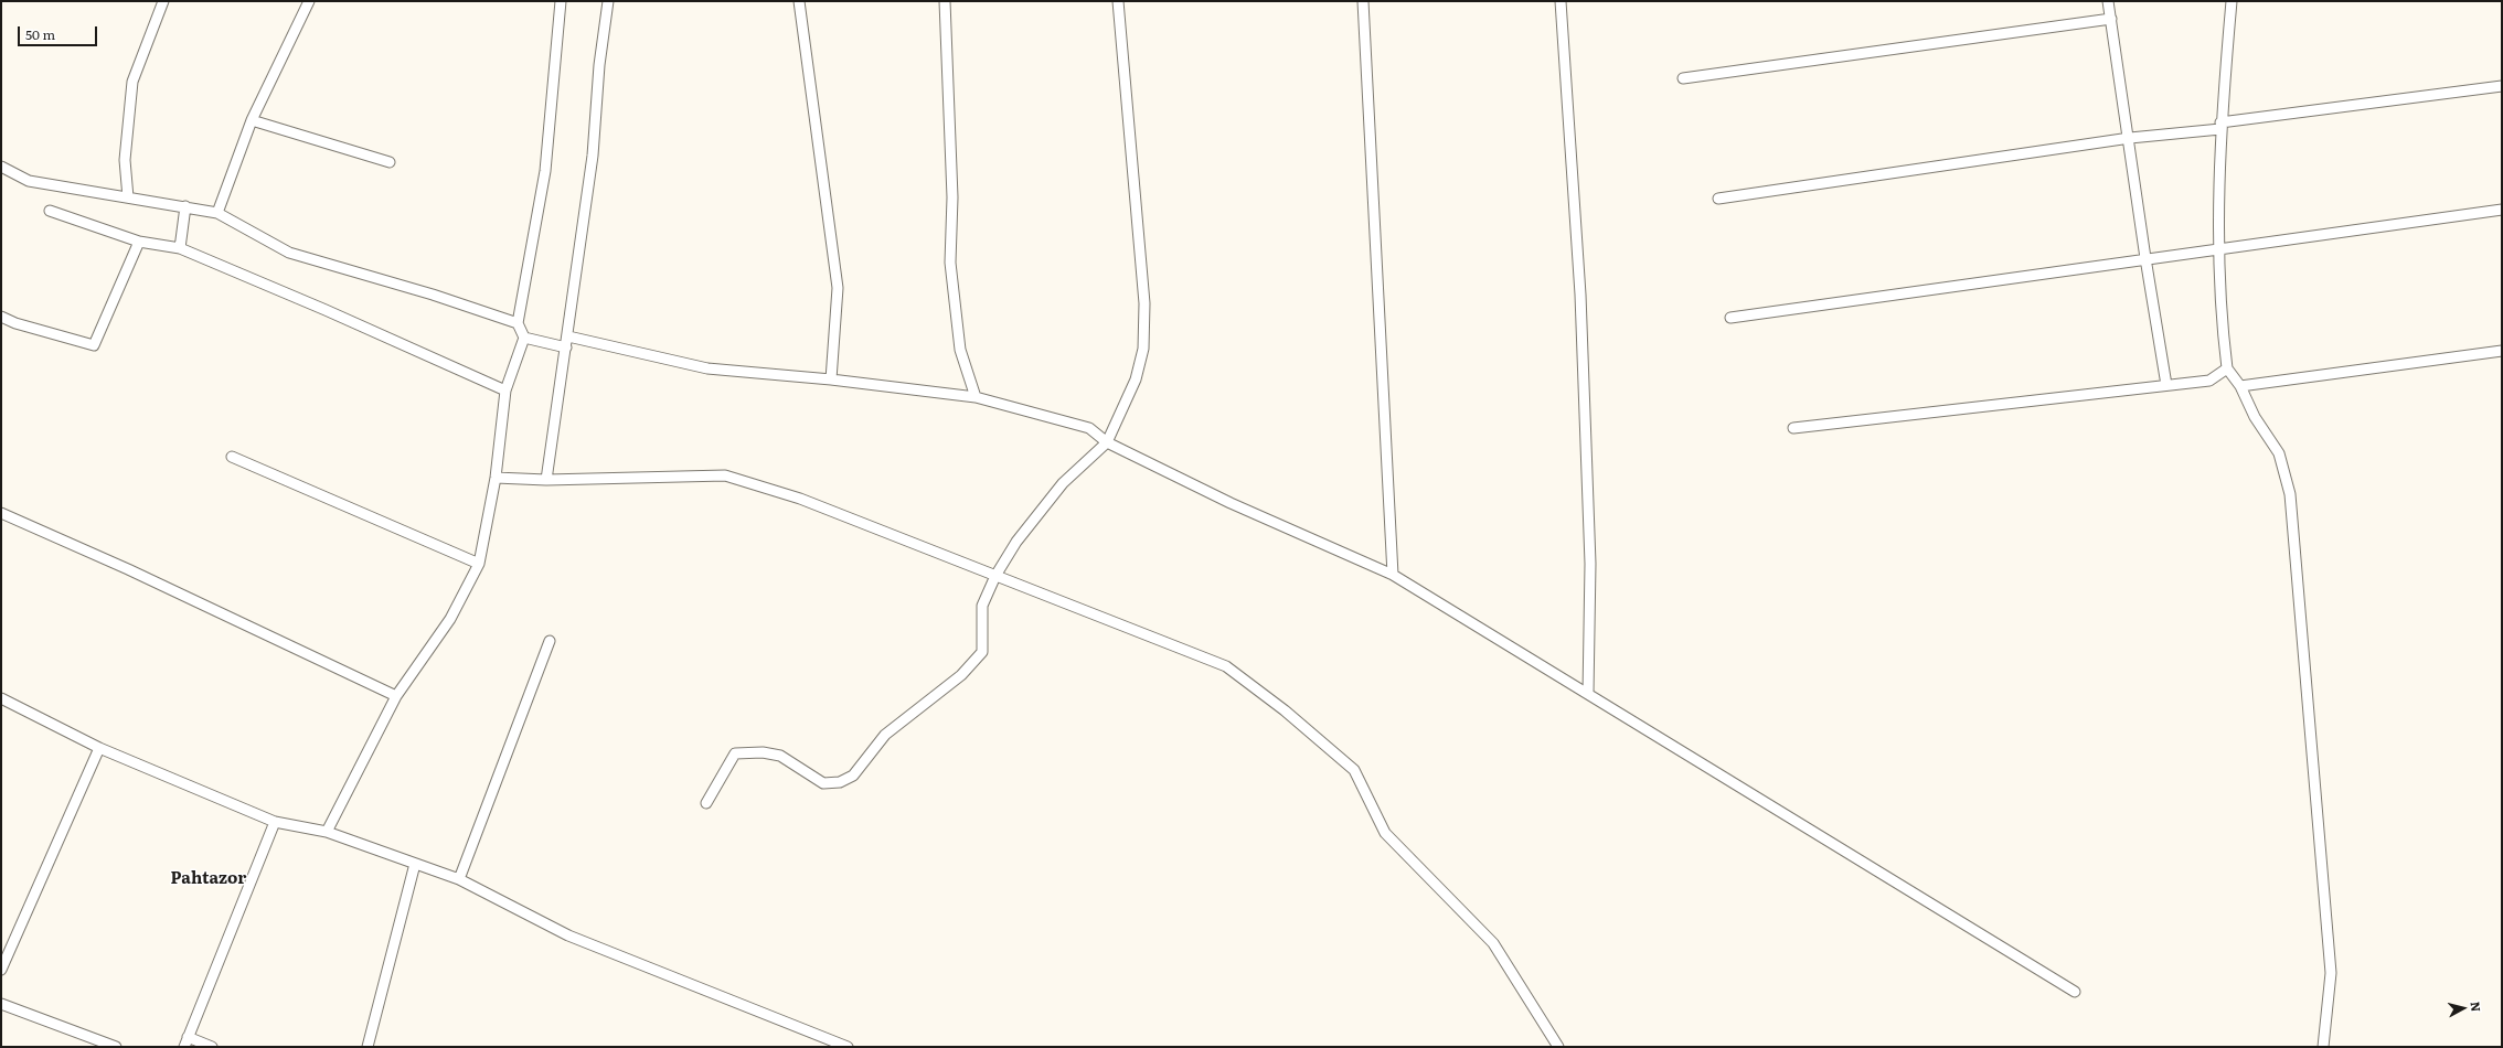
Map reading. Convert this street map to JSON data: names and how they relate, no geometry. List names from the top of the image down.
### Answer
{
  "districts": ["Pahtazor"],
  "scale_bar": "50 m",
  "north": "right"
}
